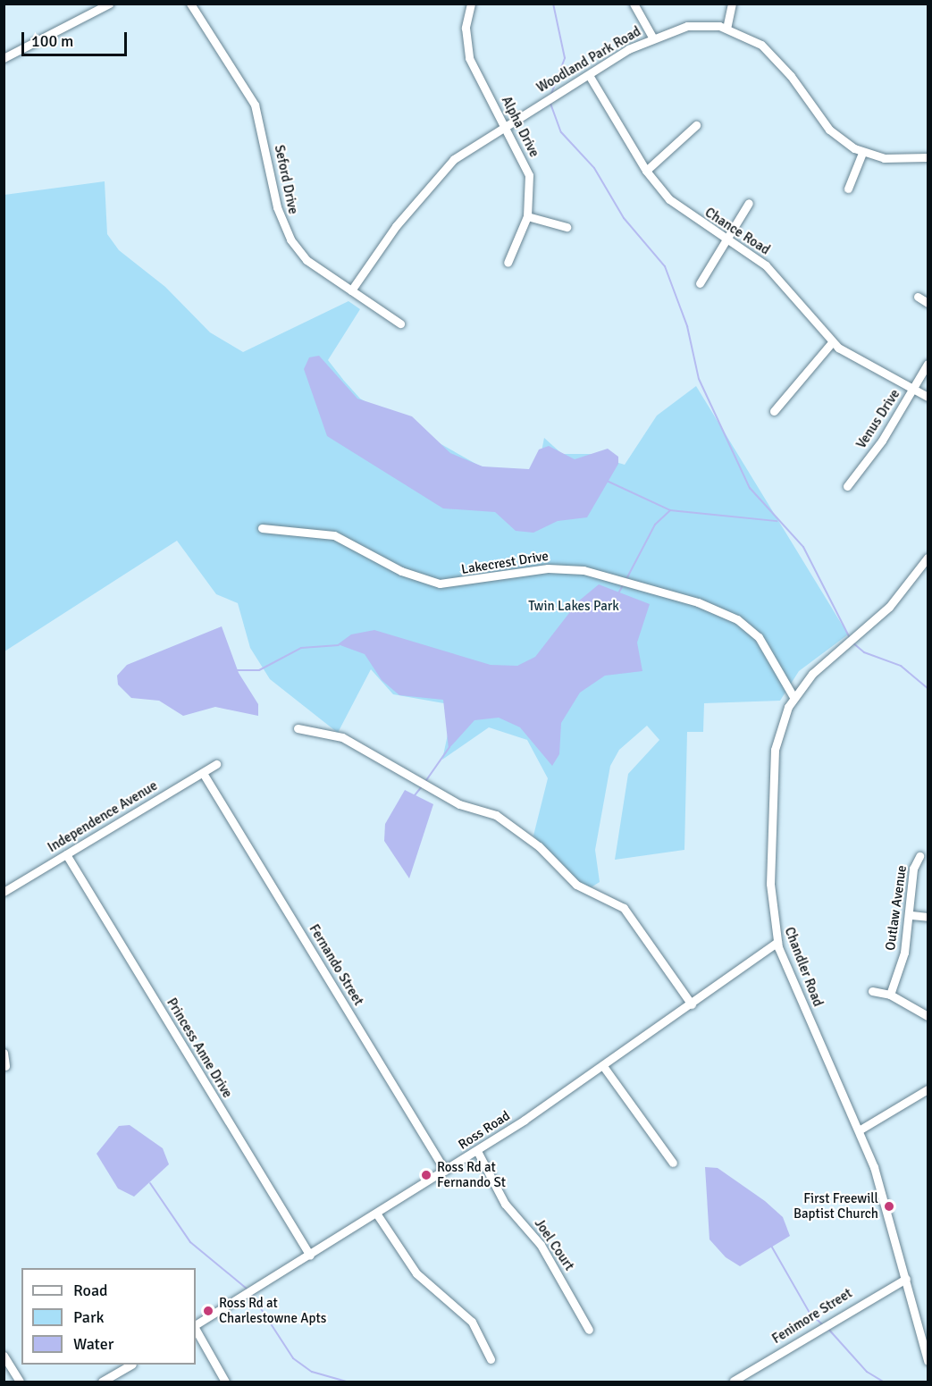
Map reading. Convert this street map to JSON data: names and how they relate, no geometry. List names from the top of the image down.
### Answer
{
  "streets": {
    "street": [
      "Woodland Park Road",
      "Alpha Drive",
      "Seford Drive",
      "Chance Road",
      "Venus Drive",
      "Lakecrest Drive",
      "Independence Avenue",
      "Outlaw Avenue",
      "Fernando Street",
      "Chandler Road",
      "Princess Anne Drive",
      "Ross Road",
      "Joel Court",
      "Fenimore Street"
    ]
  },
  "crossings": [
    ["Woodland Park Road", "Alpha Drive"],
    ["Woodland Park Road", "Seford Drive"],
    ["Woodland Park Road", "Chance Road"],
    ["Chance Road", "Venus Drive"],
    ["Lakecrest Drive", "Chandler Road"],
    ["Independence Avenue", "Fernando Street"],
    ["Independence Avenue", "Princess Anne Drive"],
    ["Fernando Street", "Ross Road"],
    ["Chandler Road", "Ross Road"],
    ["Chandler Road", "Fenimore Street"],
    ["Princess Anne Drive", "Ross Road"],
    ["Ross Road", "Joel Court"]
  ],
  "parks": ["Twin Lakes Park"],
  "places": ["Ross Rd at Fernando St", "First Freewill Baptist Church", "Ross Rd at Charlestowne Apts"],
  "legend": ["Road", "Park", "Water"],
  "scale_bar": "100 m"
}
